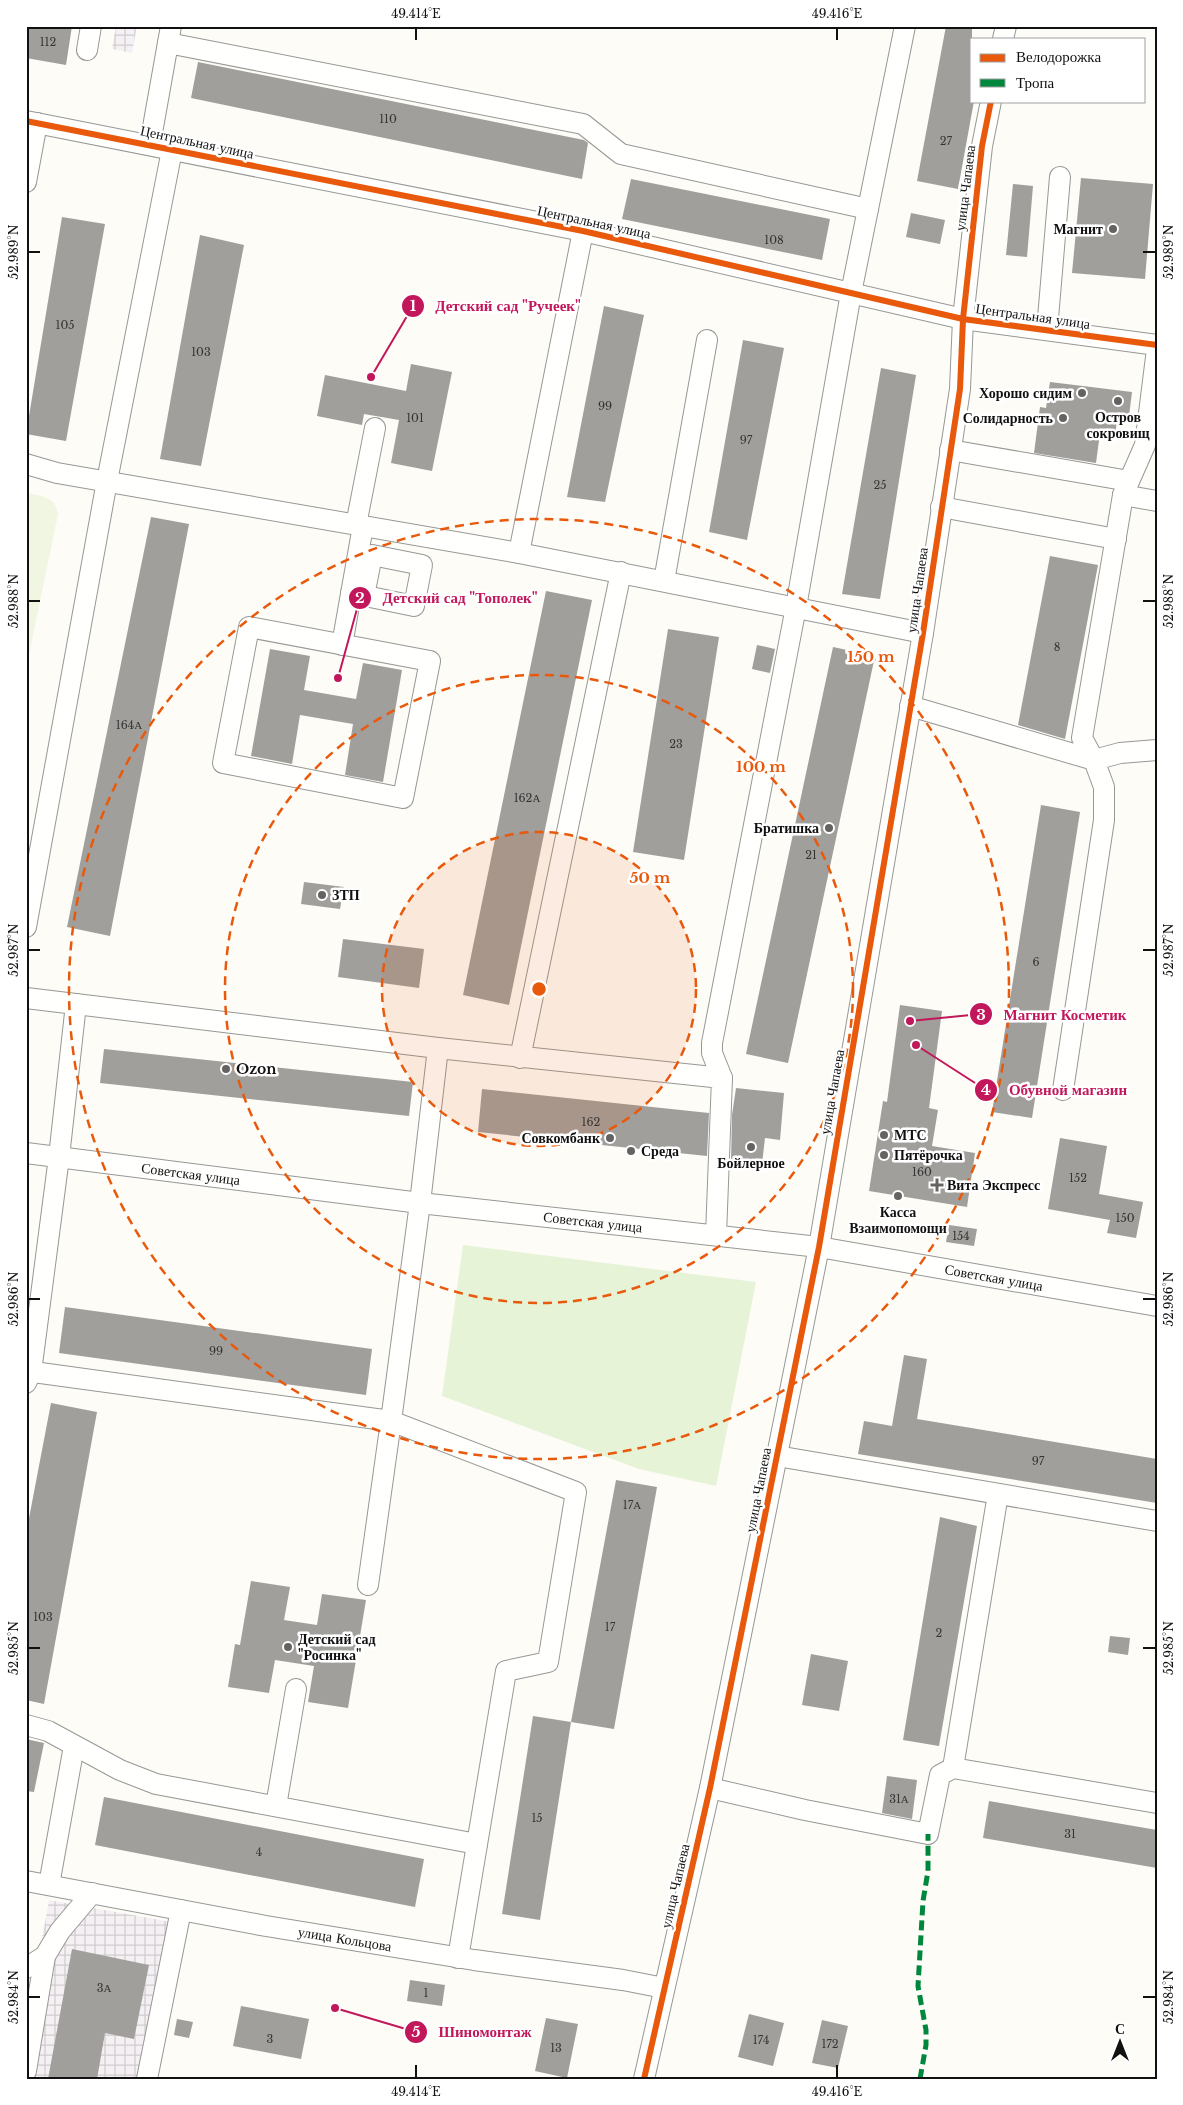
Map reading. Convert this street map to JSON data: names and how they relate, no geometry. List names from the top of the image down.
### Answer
{
  "streets": {
    "street": [
      "Центральная улица",
      "улица Чапаева",
      "Советская улица",
      "улица Кольцова"
    ]
  },
  "crossings": [
    ["Центральная улица", "улица Чапаева"],
    ["улица Чапаева", "Советская улица"],
    ["улица Чапаева", "улица Кольцова"]
  ],
  "places": {
    "other": [
      "Магнит",
      "Детский сад \"Ручеек\"",
      "Хорошо сидим",
      "Остров сокровищ",
      "Солидарность",
      "Детский сад \"Тополек\"",
      "Братишка",
      "ЗТП",
      "Магнит Косметик",
      "Обувной магазин",
      "Ozon",
      "МТС",
      "Совкомбанк",
      "Бойлерное",
      "Среда",
      "Пятёрочка",
      "Касса Взаимопомощи",
      "Детский сад \"Росинка\"",
      "Шиномонтаж"
    ],
    "health": ["Вита Экспресс"]
  },
  "house_numbers": [
    "112",
    "110",
    "27",
    "108",
    "105",
    "103",
    "99",
    "101",
    "97",
    "25",
    "8",
    "164А",
    "23",
    "162А",
    "21",
    "6",
    "162",
    "160",
    "152",
    "150",
    "154",
    "99",
    "97",
    "17А",
    "103",
    "17",
    "2",
    "31А",
    "15",
    "31",
    "4",
    "3А",
    "1",
    "3",
    "174",
    "172",
    "13"
  ],
  "legend": ["Велодорожка", "Тропа"],
  "north": "top",
  "coordinates": [
    "49.414°E",
    "49.416°E",
    "52.989°N",
    "52.988°N",
    "52.987°N",
    "52.986°N",
    "52.985°N",
    "52.984°N"
  ],
  "rings": ["150 m", "100 m", "50 m"]
}
